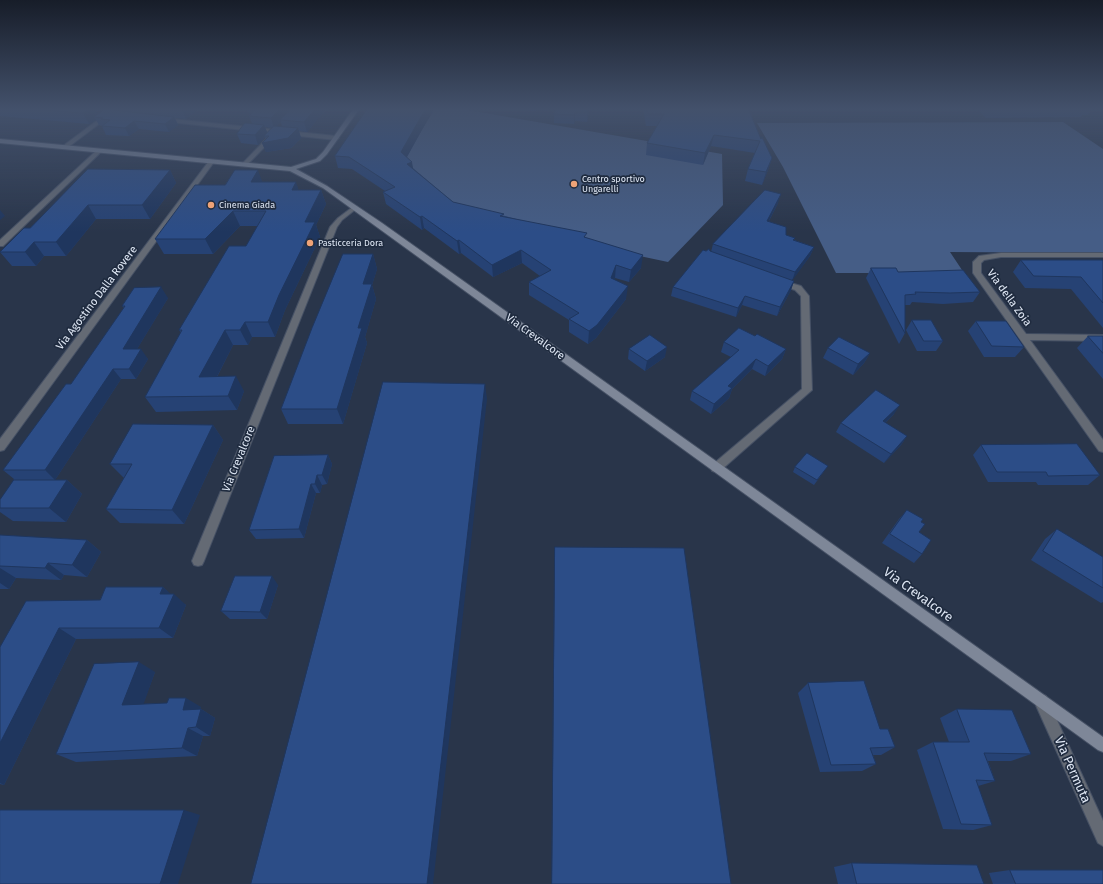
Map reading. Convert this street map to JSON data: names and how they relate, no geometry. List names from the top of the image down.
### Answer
{
  "streets": {
    "main road": ["Via Crevalcore"],
    "street": ["Via Agostino Dalla Rovere", "Via della Zoia", "Via Permuta"]
  },
  "crossings": [
    ["Via Crevalcore", "Via Permuta"]
  ],
  "places": ["Centro sportivo Ungarelli", "Cinema Giada", "Pasticceria Dora"]
}
